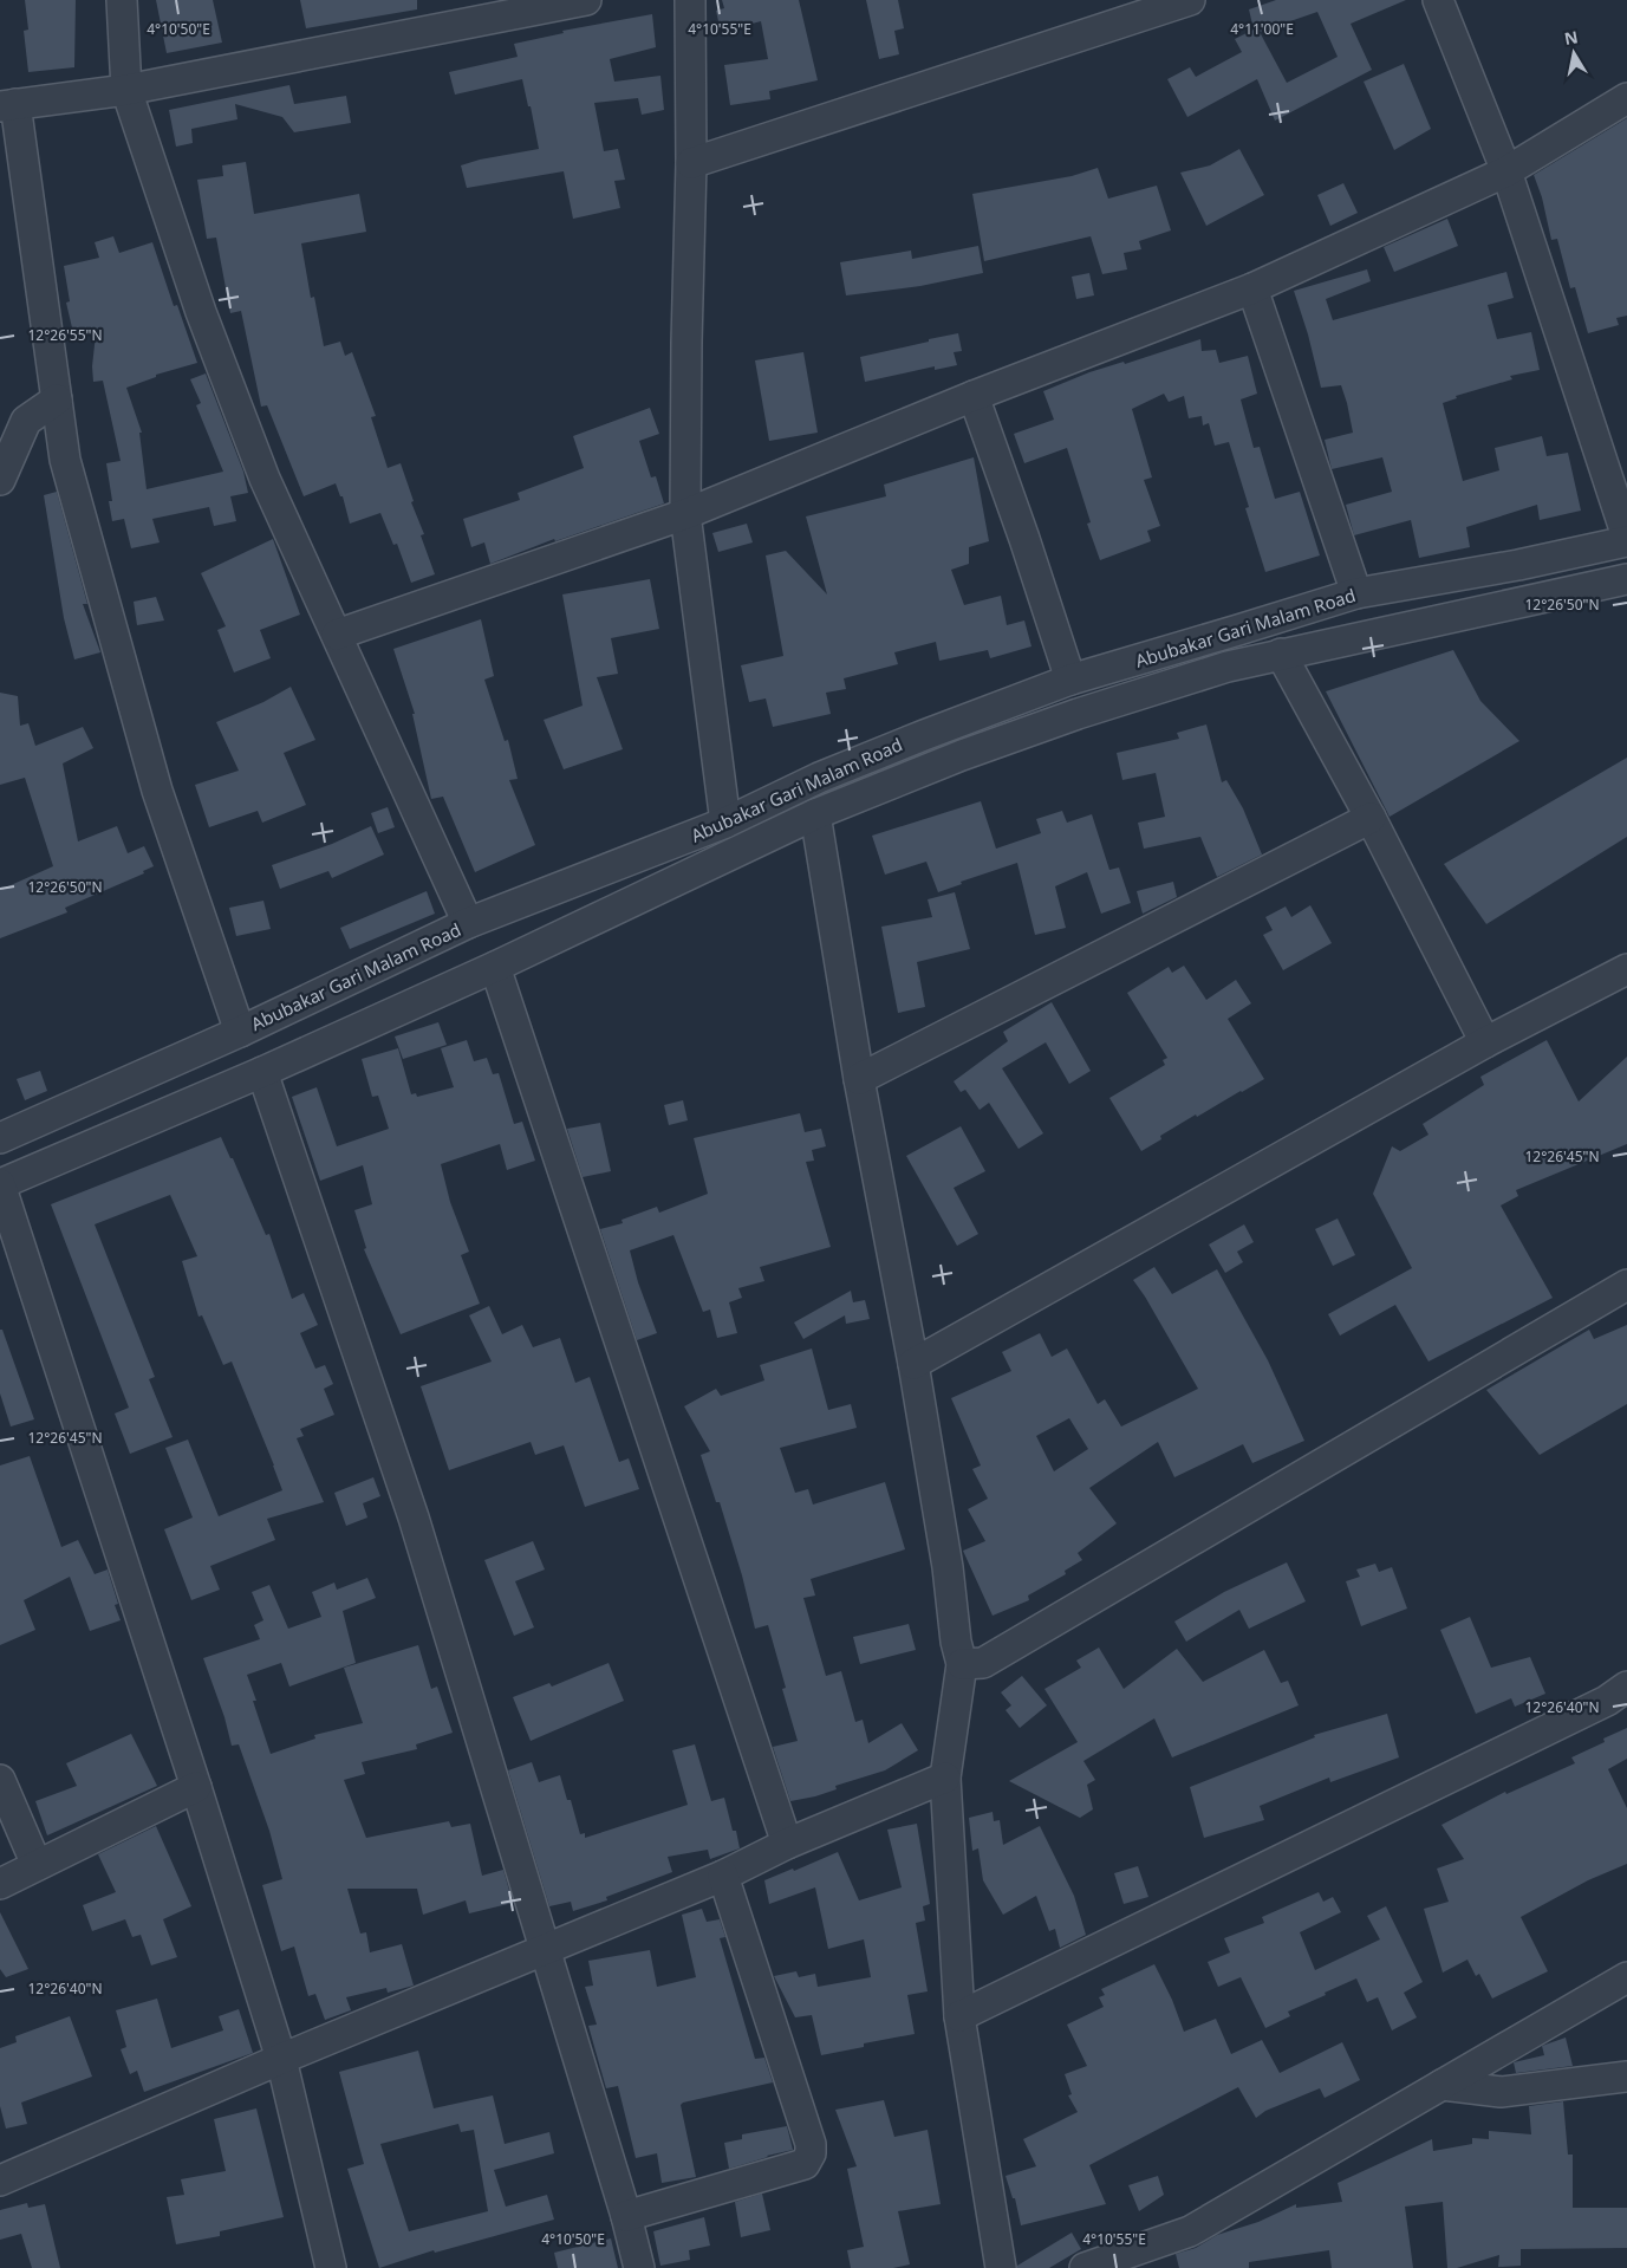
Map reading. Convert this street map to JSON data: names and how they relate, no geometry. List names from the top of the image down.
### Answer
{
  "streets": {
    "street": ["Abubakar Gari Malam Road"]
  },
  "north": "top",
  "coordinates": [
    "4°10'50\"E",
    "4°10'55\"E",
    "4°11'00\"E",
    "12°26'55\"N",
    "12°26'50\"N",
    "12°26'45\"N",
    "12°26'40\"N"
  ]
}
